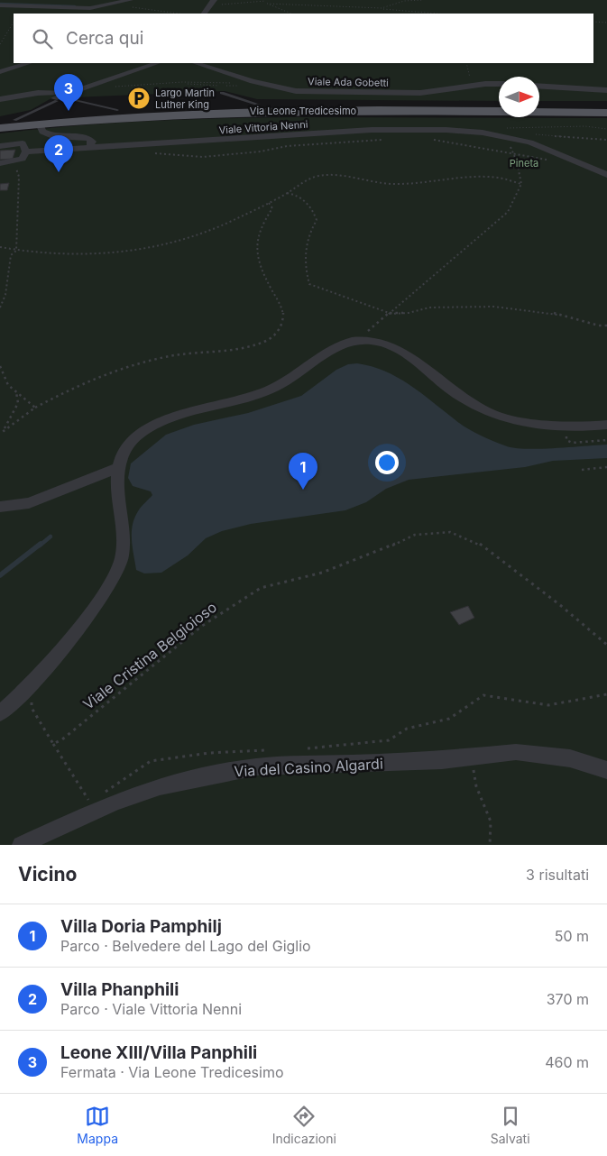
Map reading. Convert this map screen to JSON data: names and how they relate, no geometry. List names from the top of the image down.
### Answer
{
  "streets": {
    "main road": ["Via Leone Tredicesimo"],
    "street": ["Viale Ada Gobetti", "Viale Vittoria Nenni", "Via del Casino Algardi"],
    "path": ["Viale Cristina Belgioioso"]
  },
  "parks": ["Pineta"],
  "places": {
    "parking": ["Largo Martin Luther King"]
  },
  "north": "right",
  "page": {
    "search": "Cerca qui",
    "pins": ["3", "2", "1"],
    "heading": ["Vicino", "3 risultati"],
    "list": [
      {
        "mark": "1",
        "name": "Villa Doria Pamphilj",
        "note": "Parco · Belvedere del Lago del Giglio",
        "value": "50 m"
      },
      {
        "mark": "2",
        "name": "Villa Phanphili",
        "note": "Parco · Viale Vittoria Nenni",
        "value": "370 m"
      },
      {
        "mark": "3",
        "name": "Leone XIII/Villa Panphili",
        "note": "Fermata · Via Leone Tredicesimo",
        "value": "460 m"
      }
    ],
    "nav": ["Mappa", "Indicazioni", "Salvati"]
  }
}
